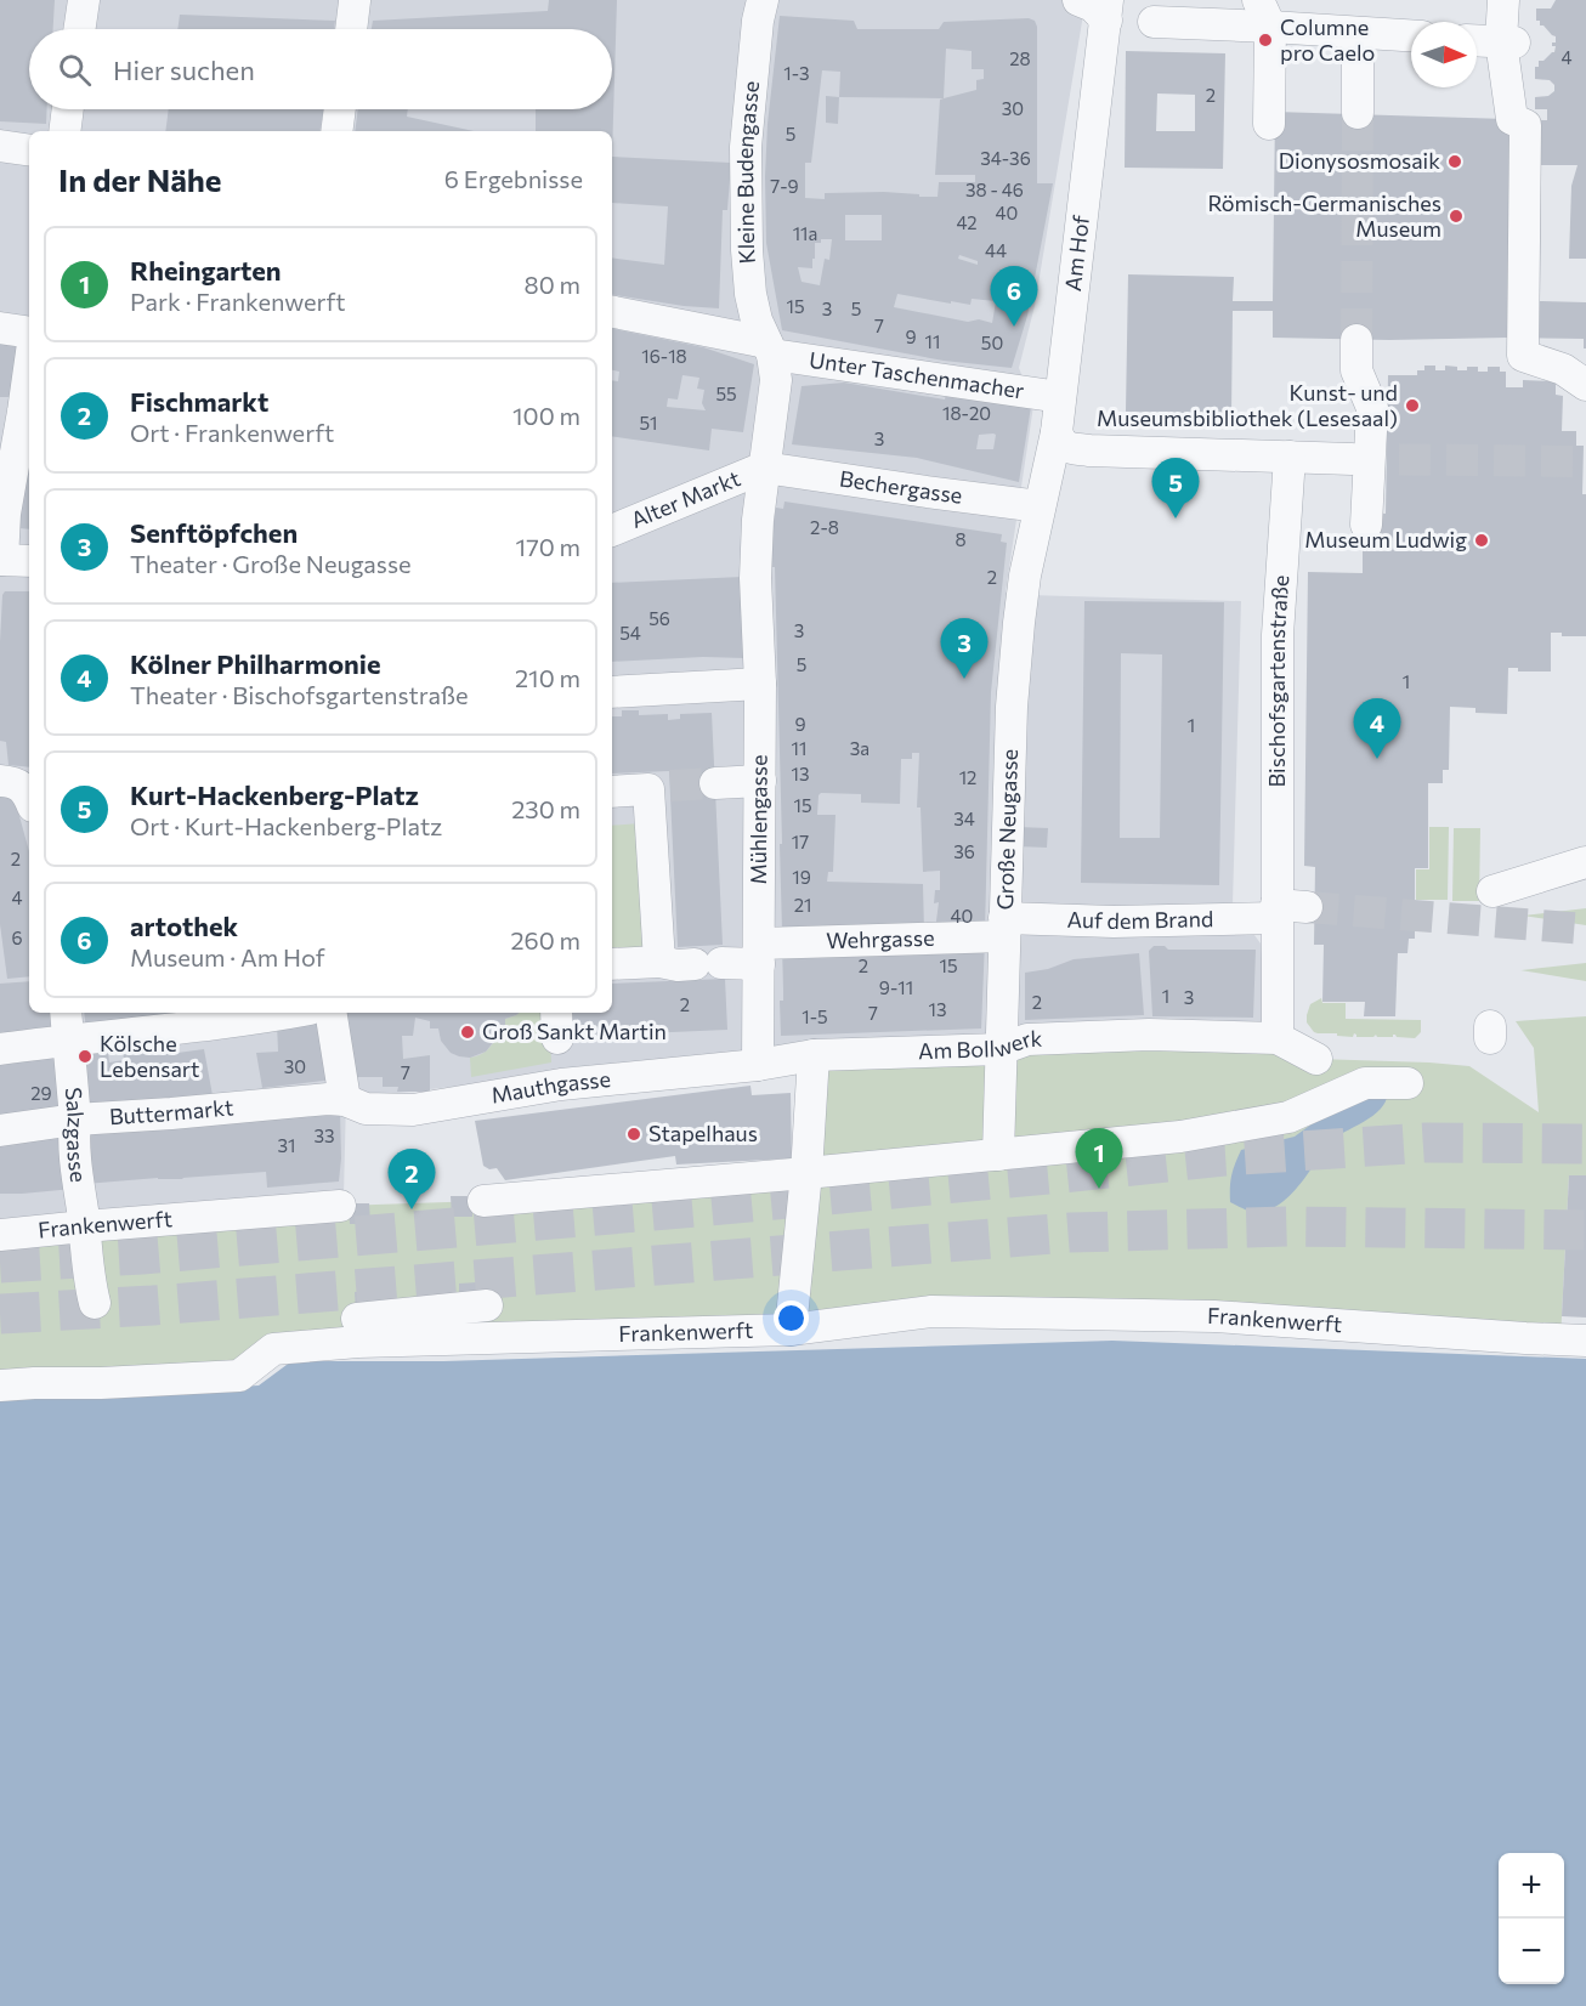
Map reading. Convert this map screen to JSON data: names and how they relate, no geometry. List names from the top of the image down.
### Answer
{
  "streets": {
    "street": [
      "Kleine Budengasse",
      "Am Hof",
      "Unter Taschenmacher",
      "Bechergasse",
      "Alter Markt",
      "Bischofsgartenstraße",
      "Mühlengasse",
      "Große Neugasse",
      "Auf dem Brand",
      "Wehrgasse",
      "Am Bollwerk",
      "Mauthgasse",
      "Buttermarkt",
      "Salzgasse",
      "Frankenwerft"
    ]
  },
  "crossings": [
    ["Kleine Budengasse", "Unter Taschenmacher"],
    ["Kleine Budengasse", "Alter Markt"],
    ["Am Hof", "Unter Taschenmacher"],
    ["Am Hof", "Bechergasse"],
    ["Am Hof", "Große Neugasse"],
    ["Unter Taschenmacher", "Alter Markt"],
    ["Bechergasse", "Alter Markt"],
    ["Bechergasse", "Große Neugasse"],
    ["Alter Markt", "Mühlengasse"],
    ["Bischofsgartenstraße", "Auf dem Brand"],
    ["Bischofsgartenstraße", "Am Bollwerk"],
    ["Mühlengasse", "Wehrgasse"],
    ["Mühlengasse", "Am Bollwerk"],
    ["Mühlengasse", "Mauthgasse"],
    ["Große Neugasse", "Auf dem Brand"],
    ["Große Neugasse", "Wehrgasse"],
    ["Große Neugasse", "Am Bollwerk"],
    ["Auf dem Brand", "Wehrgasse"],
    ["Am Bollwerk", "Mauthgasse"],
    ["Mauthgasse", "Buttermarkt"],
    ["Buttermarkt", "Salzgasse"],
    ["Salzgasse", "Frankenwerft"]
  ],
  "places": [
    "Columne pro Caelo",
    "Dionysosmosaik",
    "Römisch-Germanisches Museum",
    "Kunst- und Museumsbibliothek (Lesesaal)",
    "Museum Ludwig",
    "Groß Sankt Martin",
    "Kölsche Lebensart",
    "Stapelhaus"
  ],
  "house_numbers": [
    "4",
    "28",
    "1-3",
    "2",
    "30",
    "5",
    "34-36",
    "7-9",
    "38 - 46",
    "40",
    "42",
    "11a",
    "44",
    "15",
    "3",
    "5",
    "7",
    "9",
    "11",
    "50",
    "16-18",
    "55",
    "18-20",
    "51",
    "3",
    "2-8",
    "8",
    "2",
    "56",
    "3",
    "54",
    "5",
    "1",
    "9",
    "1",
    "11",
    "3a",
    "13",
    "12",
    "15",
    "34",
    "17",
    "36",
    "2",
    "19",
    "4",
    "21",
    "40",
    "6",
    "2",
    "15",
    "9-11",
    "1",
    "3",
    "2",
    "2",
    "13",
    "7",
    "1-5",
    "30",
    "7",
    "29",
    "33",
    "31"
  ],
  "north": "right",
  "page": {
    "search": "Hier suchen",
    "heading": ["In der Nähe", "6 Ergebnisse"],
    "list": [
      {
        "mark": "1",
        "name": "Rheingarten",
        "note": "Park · Frankenwerft",
        "value": "80 m"
      },
      {
        "mark": "2",
        "name": "Fischmarkt",
        "note": "Ort · Frankenwerft",
        "value": "100 m"
      },
      {
        "mark": "3",
        "name": "Senftöpfchen",
        "note": "Theater · Große Neugasse",
        "value": "170 m"
      },
      {
        "mark": "4",
        "name": "Kölner Philharmonie",
        "note": "Theater · Bischofsgartenstraße",
        "value": "210 m"
      },
      {
        "mark": "5",
        "name": "Kurt-Hackenberg-Platz",
        "note": "Ort · Kurt-Hackenberg-Platz",
        "value": "230 m"
      },
      {
        "mark": "6",
        "name": "artothek",
        "note": "Museum · Am Hof",
        "value": "260 m"
      }
    ],
    "pins": [
      "6",
      "5",
      "3",
      "4",
      "1",
      "2"
    ],
    "map_buttons": ["+", "−"]
  }
}
